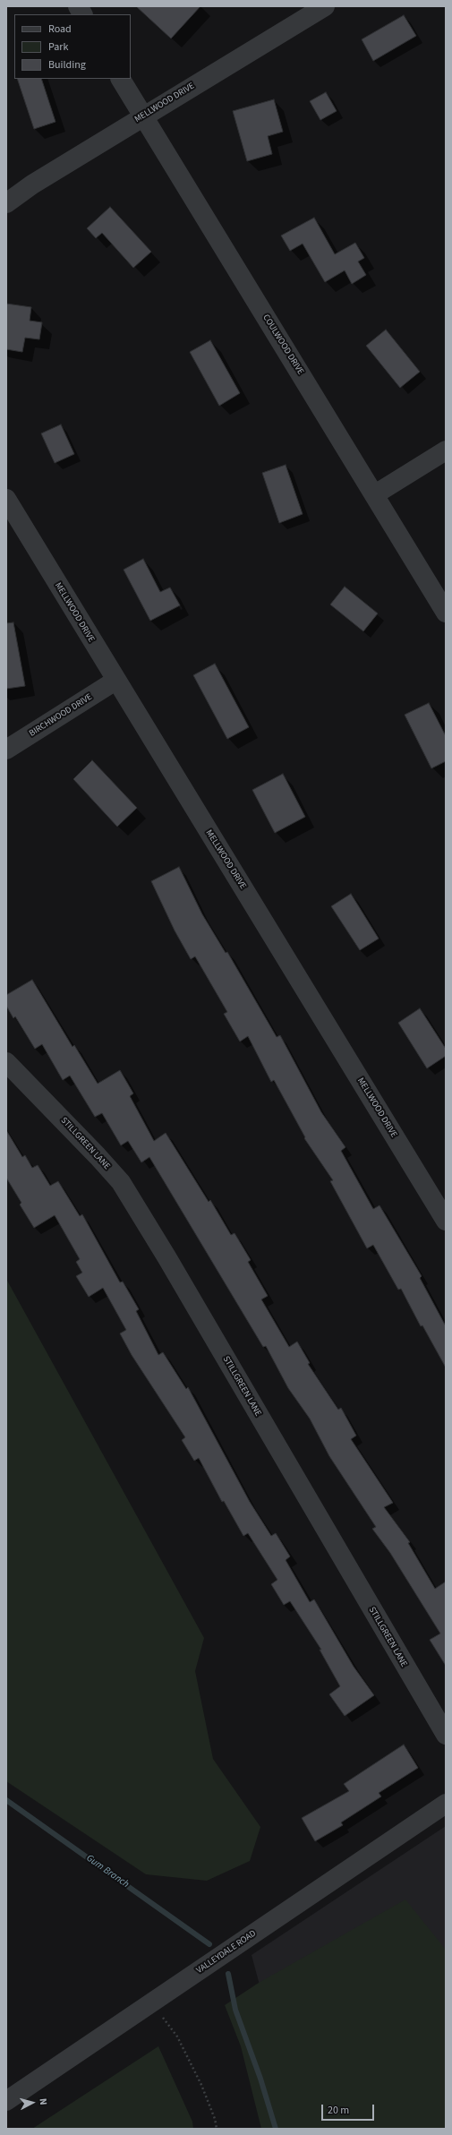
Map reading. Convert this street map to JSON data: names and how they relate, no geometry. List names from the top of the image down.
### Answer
{
  "streets": {
    "street": [
      "MELLWOOD DRIVE",
      "COULWOOD DRIVE",
      "BIRCHWOOD DRIVE",
      "STILLGREEN LANE",
      "VALLEYDALE ROAD"
    ]
  },
  "crossings": [
    ["MELLWOOD DRIVE", "COULWOOD DRIVE"],
    ["MELLWOOD DRIVE", "BIRCHWOOD DRIVE"]
  ],
  "water": ["Gum Branch"],
  "legend": ["Road", "Park", "Building"],
  "scale_bar": "20 m",
  "north": "right"
}
